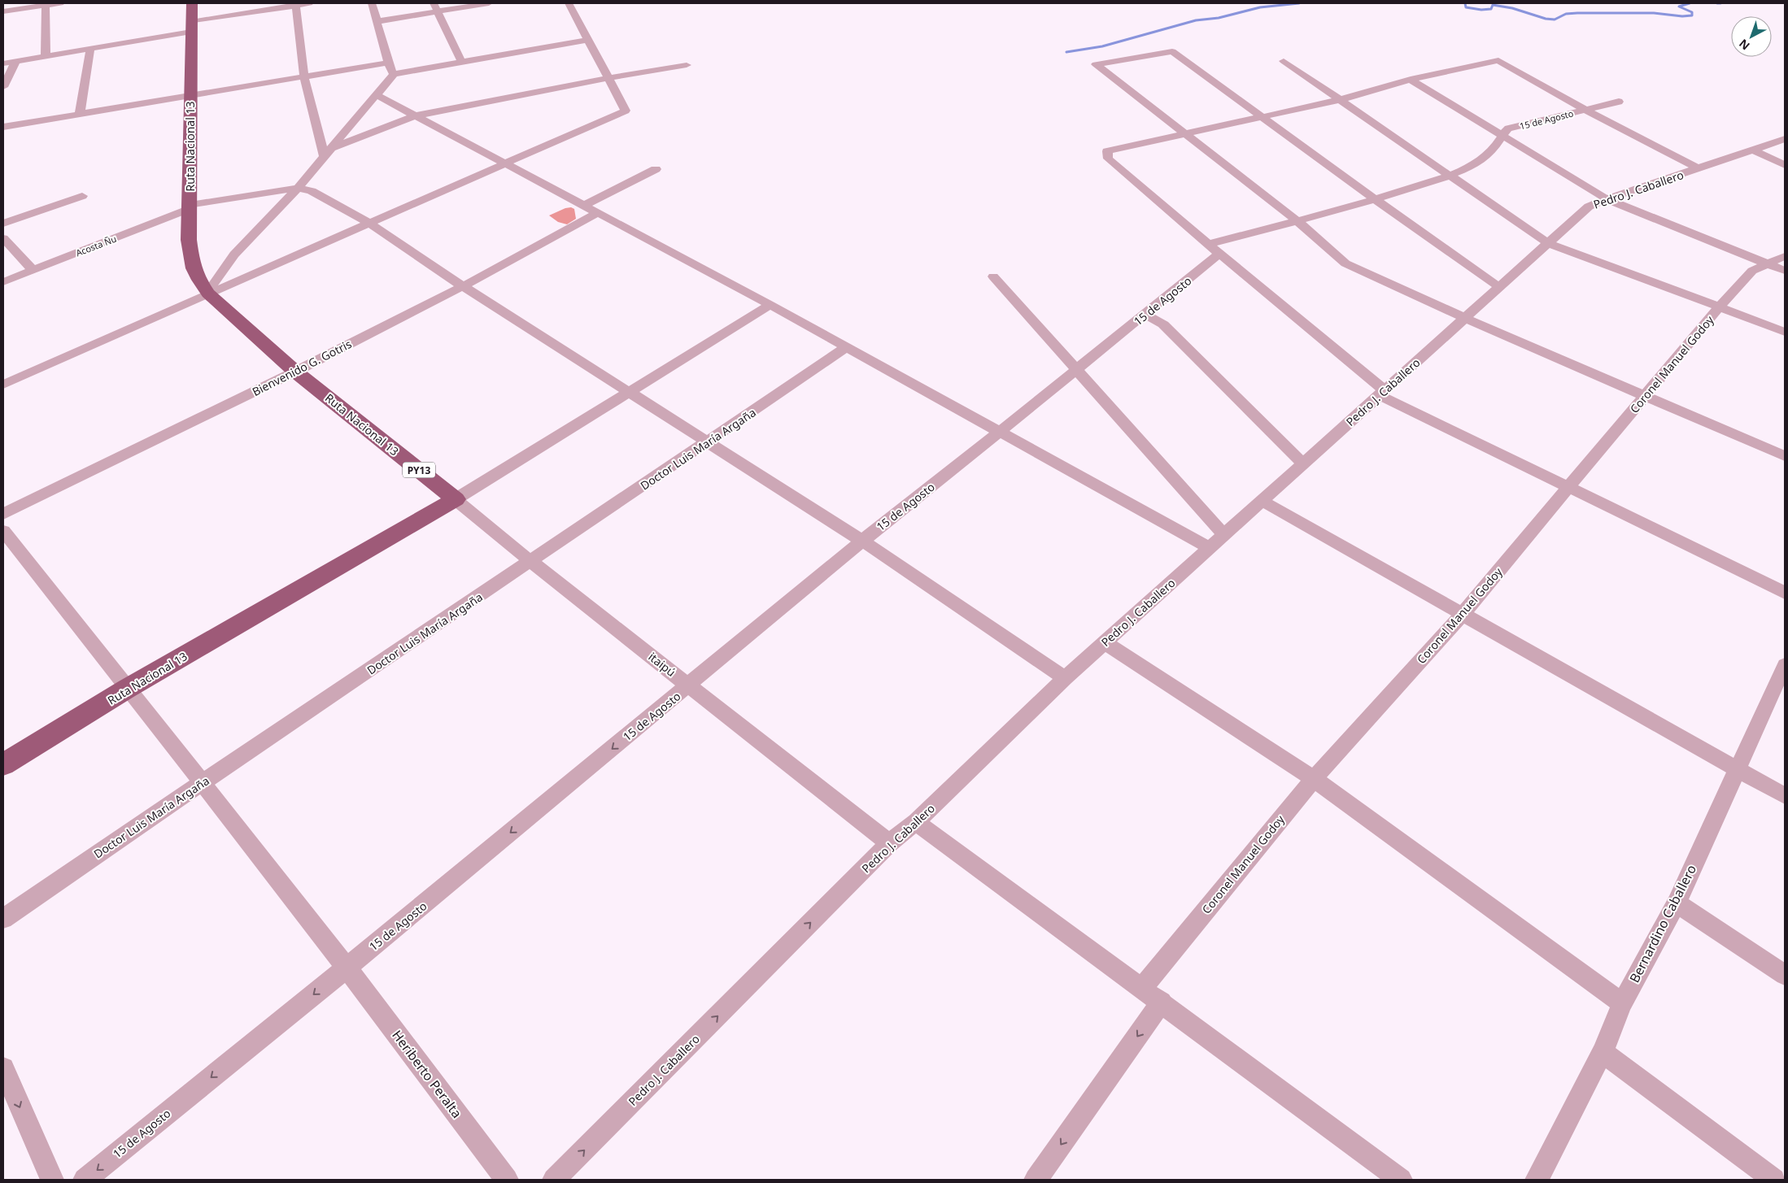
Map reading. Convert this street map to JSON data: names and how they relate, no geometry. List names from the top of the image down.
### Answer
{
  "streets": {
    "highway": ["Ruta Nacional 13", "PY13"],
    "street": [
      "15 de Agosto",
      "Pedro J. Caballero",
      "Acosta Ñu",
      "Coronel Manuel Godoy",
      "Bienvenido G. Gotris",
      "Doctor Luis María Argaña",
      "itaipú",
      "Bernardino Caballero",
      "Heriberto Peralta"
    ]
  },
  "crossings": [
    ["15 de Agosto", "itaipú"],
    ["15 de Agosto", "Heriberto Peralta"],
    ["Ruta Nacional 13", "Acosta Ñu"],
    ["Ruta Nacional 13", "Bienvenido G. Gotris"],
    ["Ruta Nacional 13", "itaipú"],
    ["Ruta Nacional 13", "Heriberto Peralta"],
    ["Pedro J. Caballero", "itaipú"],
    ["Doctor Luis María Argaña", "itaipú"],
    ["Doctor Luis María Argaña", "Heriberto Peralta"]
  ],
  "one_way": ["15 de Agosto"],
  "north": "bottom left"
}
